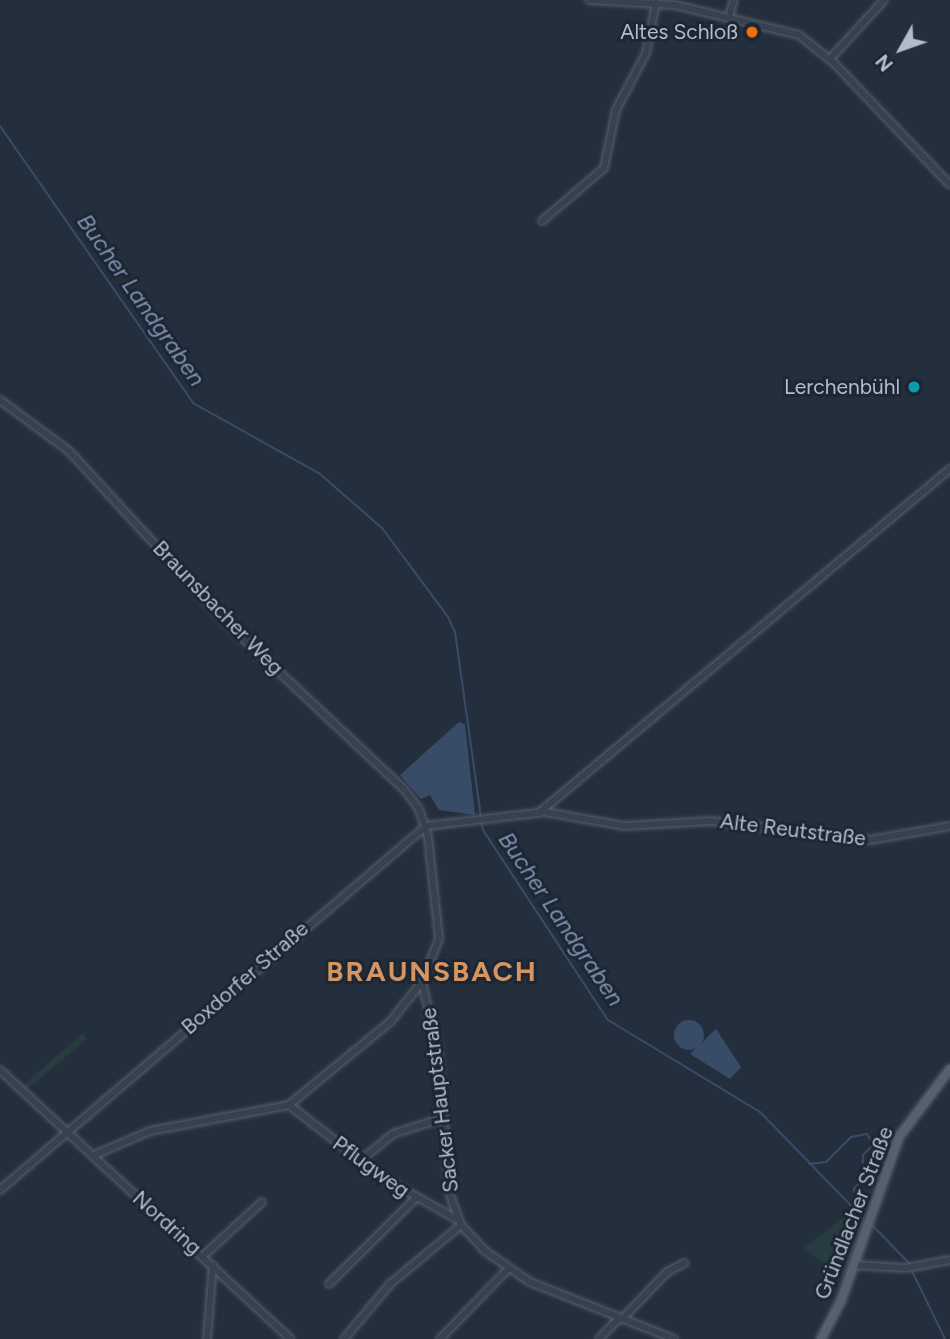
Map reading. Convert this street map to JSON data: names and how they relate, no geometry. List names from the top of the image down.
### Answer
{
  "streets": {
    "main road": ["Gründlacher Straße"],
    "street": [
      "Braunsbacher Weg",
      "Alte Reutstraße",
      "Boxdorfer Straße",
      "Sacker Hauptstraße",
      "Pflugweg",
      "Nordring"
    ]
  },
  "crossings": [
    ["Braunsbacher Weg", "Alte Reutstraße"],
    ["Braunsbacher Weg", "Boxdorfer Straße"],
    ["Alte Reutstraße", "Boxdorfer Straße"],
    ["Boxdorfer Straße", "Nordring"],
    ["Sacker Hauptstraße", "Pflugweg"]
  ],
  "districts": ["BRAUNSBACH"],
  "water": ["Bucher Landgraben"],
  "places": ["Altes Schloß", "Lerchenbühl"],
  "north": "bottom left"
}
